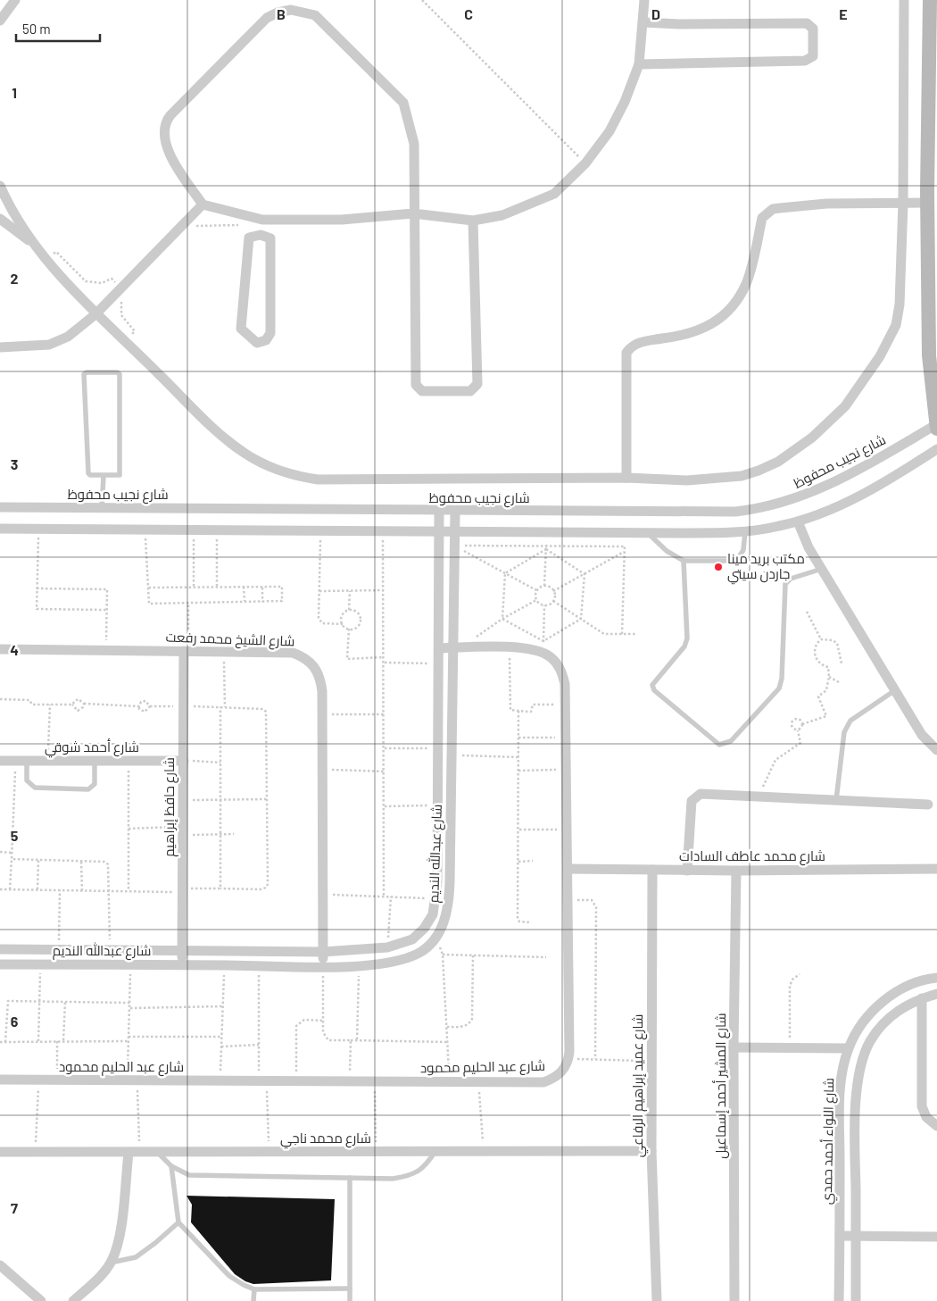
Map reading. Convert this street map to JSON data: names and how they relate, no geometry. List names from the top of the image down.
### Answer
{
  "streets": {
    "street": [
      "شارع نجيب محفوظ",
      "شارع الشيخ محمد رفعت",
      "شارع أحمد شوقي",
      "شارع حافظ إبراهيم",
      "شارع عبدالله النديم",
      "شارع محمد عاطف السادات",
      "شارع عبد الحليم محمود",
      "شارع عميد إبراهيم الرفاعي",
      "شارع المشير أحمد إسماعيل",
      "شارع محمد ناجي",
      "شارع اللواء أحمد حمدي"
    ]
  },
  "crossings": [
    ["شارع نجيب محفوظ", "شارع عبدالله النديم"],
    ["شارع الشيخ محمد رفعت", "شارع حافظ إبراهيم"],
    ["شارع الشيخ محمد رفعت", "شارع عبدالله النديم"],
    ["شارع أحمد شوقي", "شارع حافظ إبراهيم"],
    ["شارع حافظ إبراهيم", "شارع عبدالله النديم"],
    ["شارع محمد عاطف السادات", "شارع عميد إبراهيم الرفاعي"],
    ["شارع محمد عاطف السادات", "شارع المشير أحمد إسماعيل"],
    ["شارع عميد إبراهيم الرفاعي", "شارع محمد ناجي"]
  ],
  "places": ["مكتب بريد مينا جاردن سيتي"],
  "scale_bar": "50 m",
  "grid": {
    "columns": [
      "B",
      "C",
      "D",
      "E"
    ],
    "rows": [
      "1",
      "2",
      "3",
      "4",
      "5",
      "6",
      "7"
    ]
  }
}
